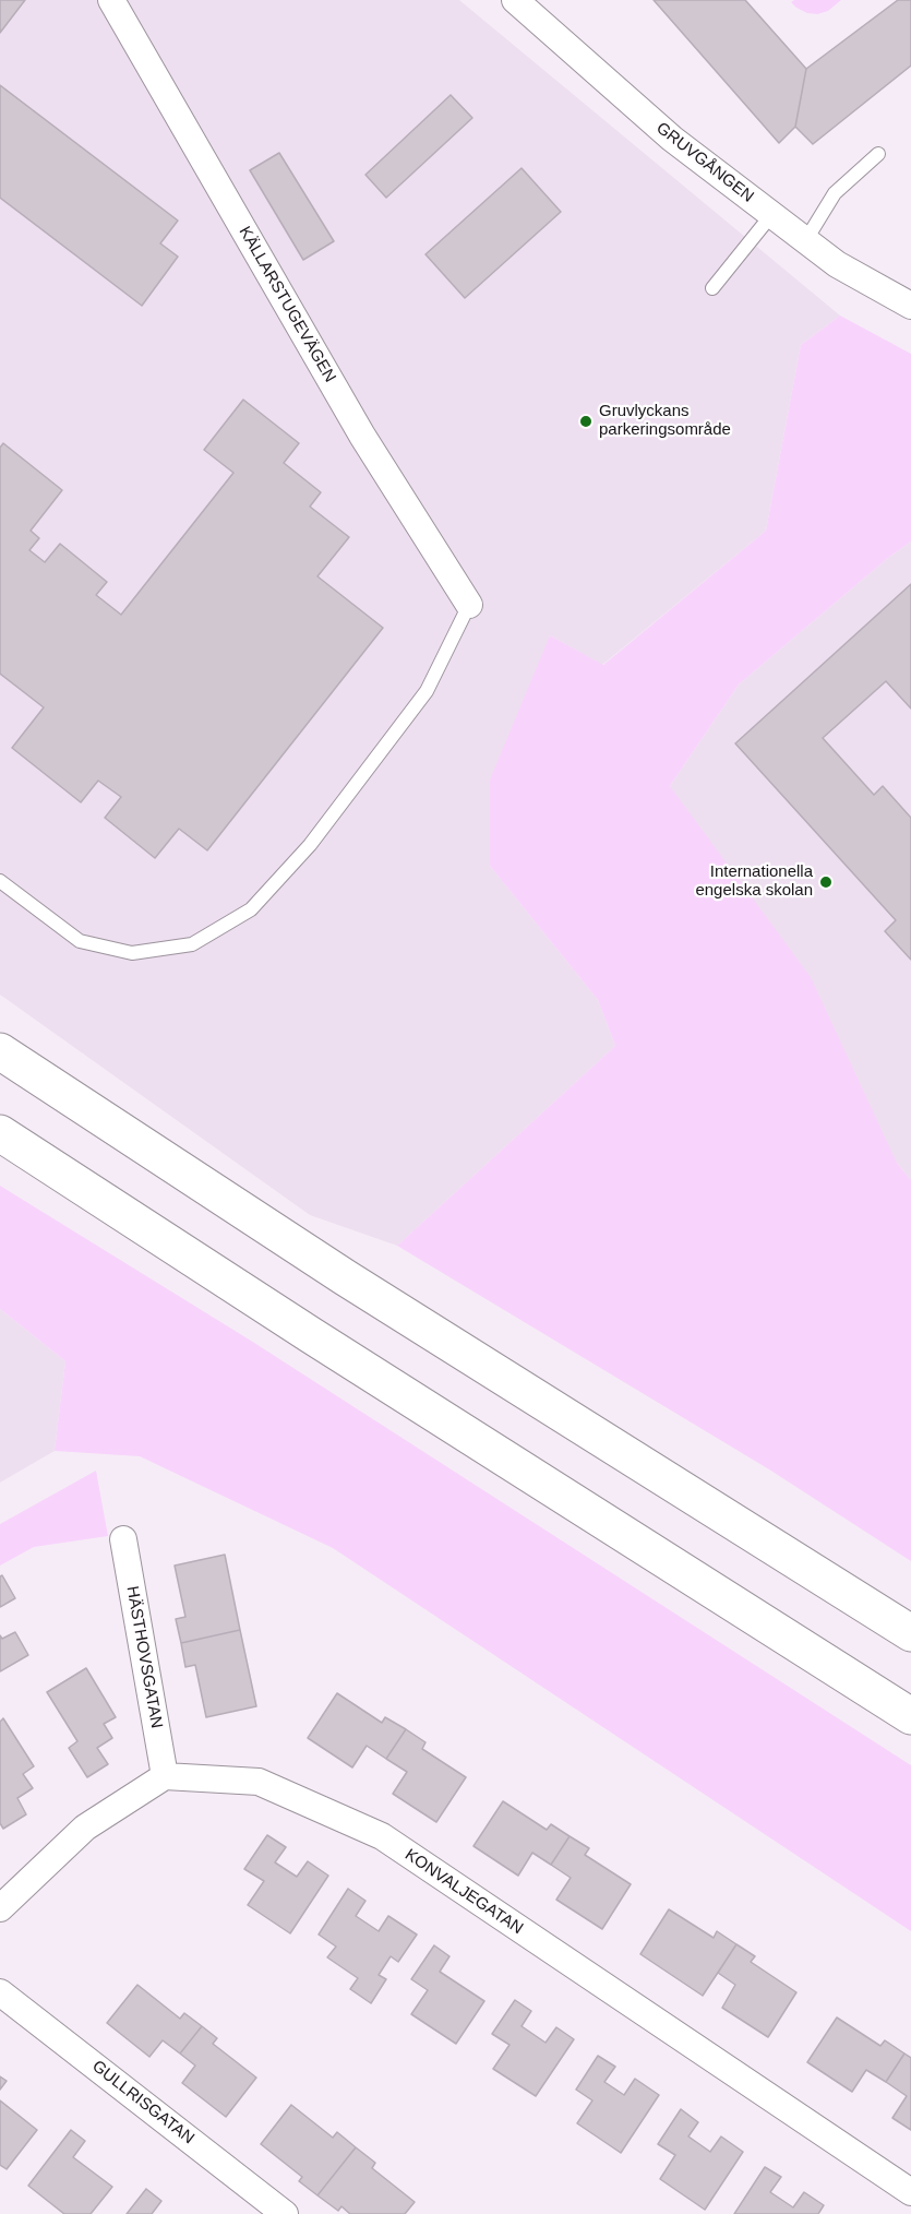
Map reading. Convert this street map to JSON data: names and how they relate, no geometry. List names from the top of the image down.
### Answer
{
  "streets": {
    "street": [
      "GRUVGÅNGEN",
      "KÄLLARSTUGEVÄGEN",
      "HÄSTHOVSGATAN",
      "KONVALJEGATAN",
      "GULLRISGATAN"
    ]
  },
  "crossings": [
    ["HÄSTHOVSGATAN", "KONVALJEGATAN"]
  ],
  "places": ["Gruvlyckans parkeringsområde", "Internationella engelska skolan"]
}
